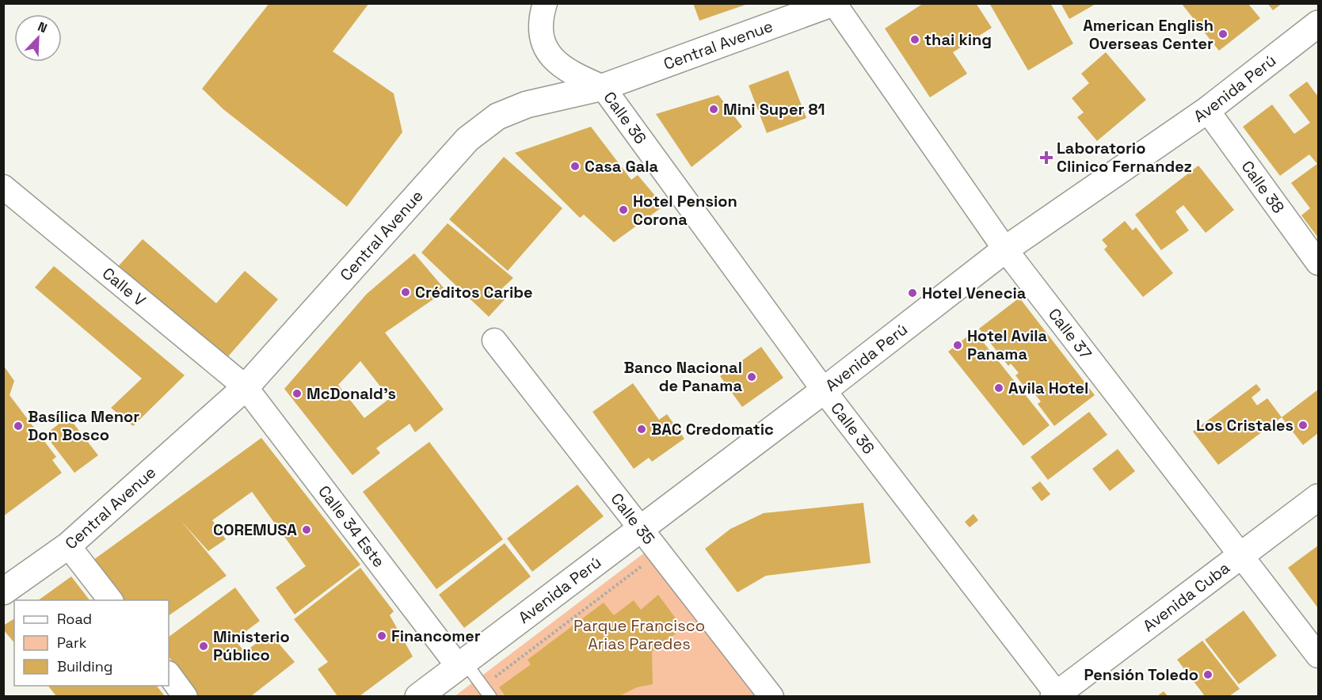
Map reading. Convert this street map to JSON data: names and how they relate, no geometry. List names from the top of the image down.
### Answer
{
  "streets": {
    "main road": ["Central Avenue", "Avenida Perú", "Avenida Cuba"],
    "street": [
      "Calle 36",
      "Calle 38",
      "Calle V",
      "Calle 37",
      "Calle 35",
      "Calle 34 Este"
    ]
  },
  "crossings": [
    ["Central Avenue", "Calle 36"],
    ["Central Avenue", "Calle V"],
    ["Central Avenue", "Calle 37"],
    ["Central Avenue", "Calle 34 Este"],
    ["Avenida Perú", "Calle 36"],
    ["Avenida Perú", "Calle 38"],
    ["Avenida Perú", "Calle 37"],
    ["Avenida Perú", "Calle 35"],
    ["Avenida Perú", "Calle 34 Este"],
    ["Calle 36", "Avenida Cuba"],
    ["Calle V", "Calle 34 Este"],
    ["Calle 37", "Avenida Cuba"]
  ],
  "parks": ["Parque Francisco Arias Paredes"],
  "places": {
    "other": [
      "American English Overseas Center",
      "thai king",
      "Mini Super 81",
      "Casa Gala",
      "Hotel Pension Corona",
      "Créditos Caribe",
      "Hotel Venecia",
      "Hotel Avila Panama",
      "Banco Nacional de Panama",
      "Avila Hotel",
      "McDonald's",
      "Los Cristales",
      "Basílica Menor Don Bosco",
      "BAC Credomatic",
      "COREMUSA",
      "Financomer",
      "Ministerio Público",
      "Pensión Toledo"
    ],
    "health": ["Laboratorio Clinico Fernandez"]
  },
  "legend": ["Road", "Park", "Building"],
  "north": "top right"
}
